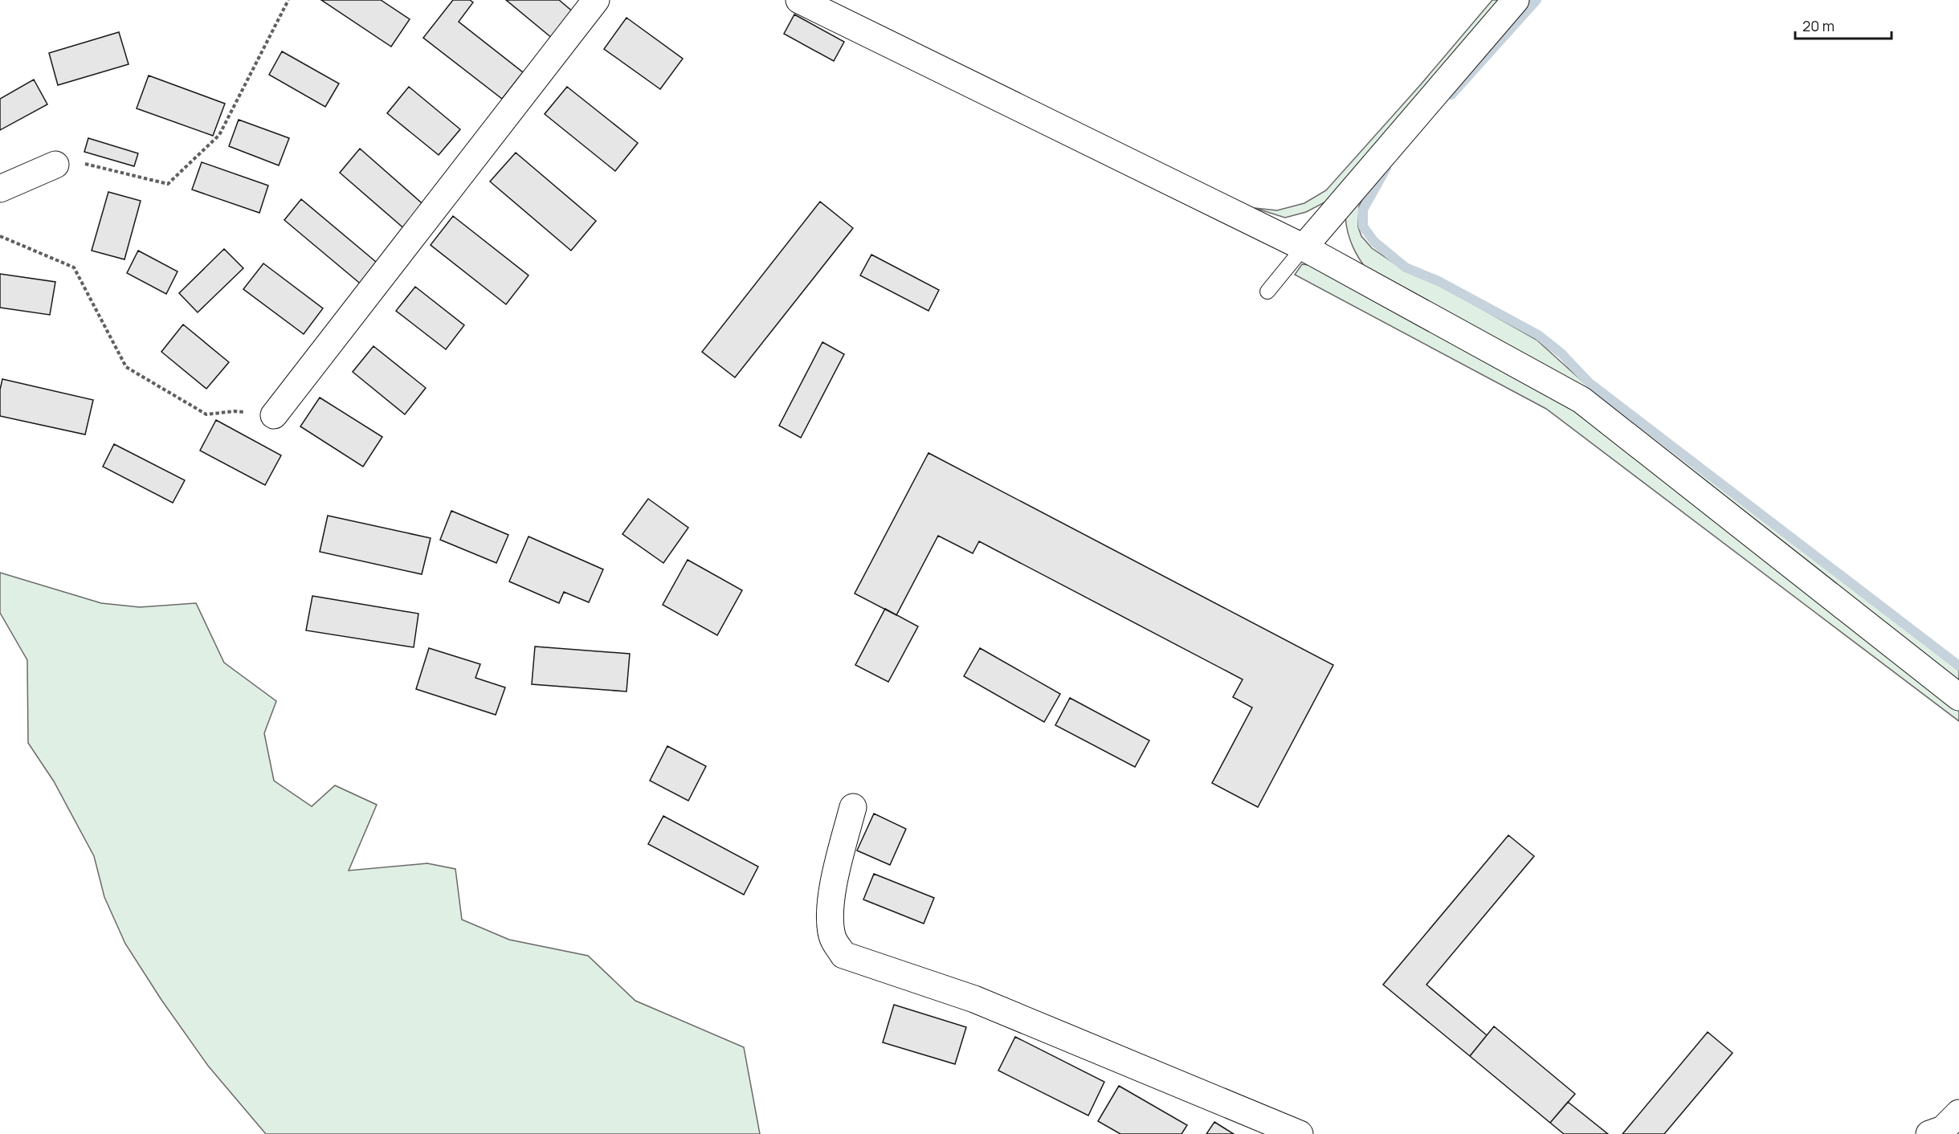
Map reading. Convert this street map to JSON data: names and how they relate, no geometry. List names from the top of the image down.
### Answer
{
  "scale_bar": "20 m"
}
